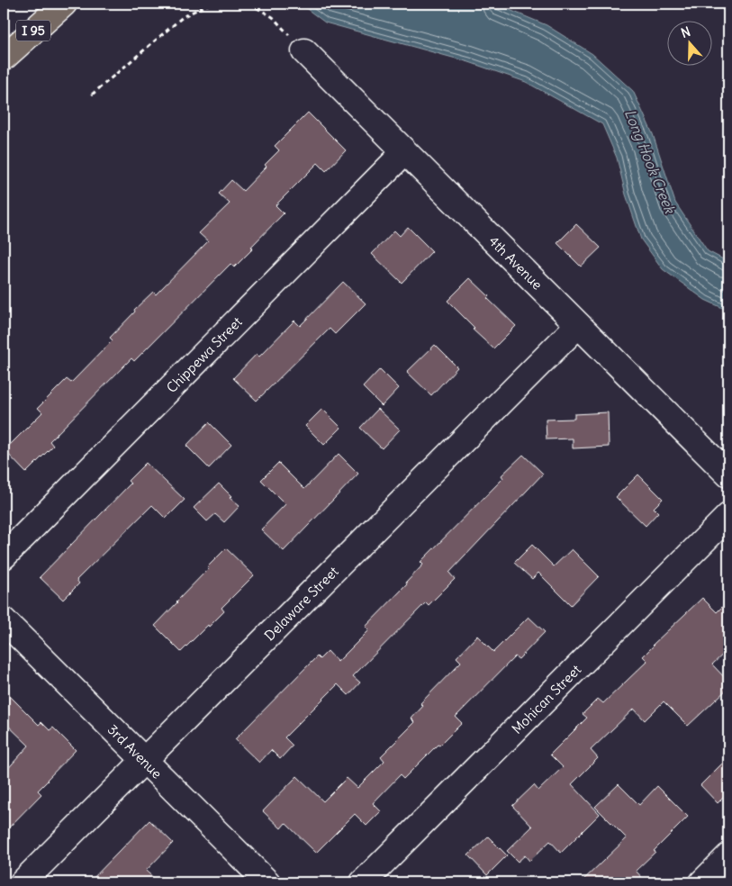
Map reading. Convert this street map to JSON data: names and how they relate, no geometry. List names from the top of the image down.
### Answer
{
  "streets": {
    "highway": ["I 95"],
    "street": [
      "4th Avenue",
      "Chippewa Street",
      "Delaware Street",
      "Mohican Street",
      "3rd Avenue"
    ]
  },
  "crossings": [
    ["4th Avenue", "Chippewa Street"],
    ["4th Avenue", "Delaware Street"],
    ["Delaware Street", "3rd Avenue"]
  ],
  "water": ["Long Hook Creek"],
  "north": "top"
}
